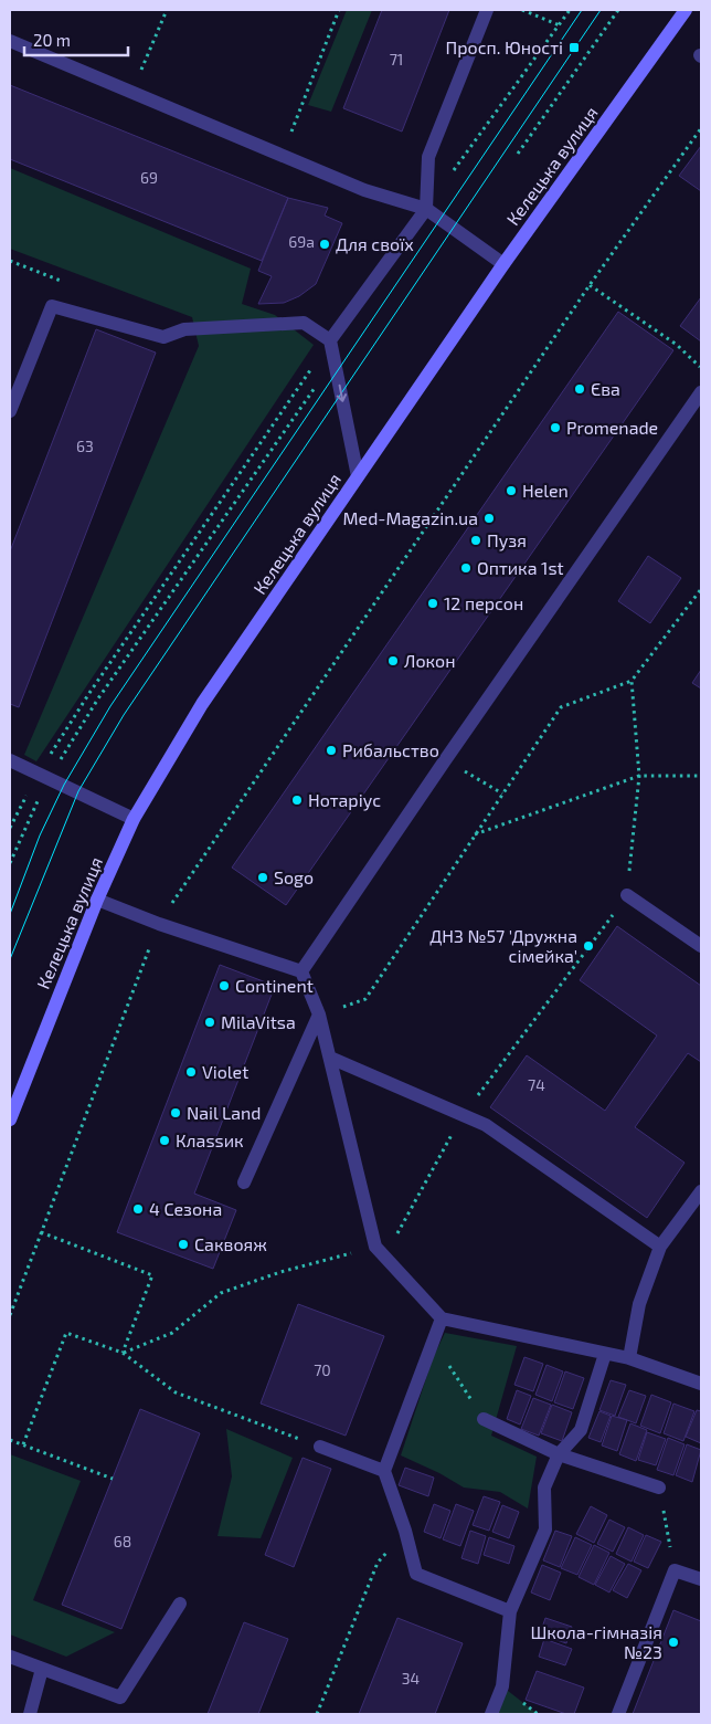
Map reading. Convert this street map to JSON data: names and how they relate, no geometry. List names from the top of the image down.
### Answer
{
  "streets": {
    "main road": ["Келецька вулиця"]
  },
  "places": {
    "transit": ["Просп. Юності"],
    "other": [
      "Для своїх",
      "Єва",
      "Promenade",
      "Helen",
      "Med-Magazin.ua",
      "Пузя",
      "Оптика 1st",
      "12 персон",
      "Локон",
      "Рибальство",
      "Нотаріус",
      "Sogo",
      "ДНЗ №57 'Дружна сімейка'",
      "Continent",
      "MilaVitsa",
      "Violet",
      "Nail Land",
      "Клаssик",
      "4 Сезона",
      "Саквояж",
      "Школа-гімназія №23"
    ]
  },
  "house_numbers": [
    "71",
    "69",
    "69а",
    "63",
    "74",
    "70",
    "68",
    "34"
  ],
  "scale_bar": "20 m"
}
